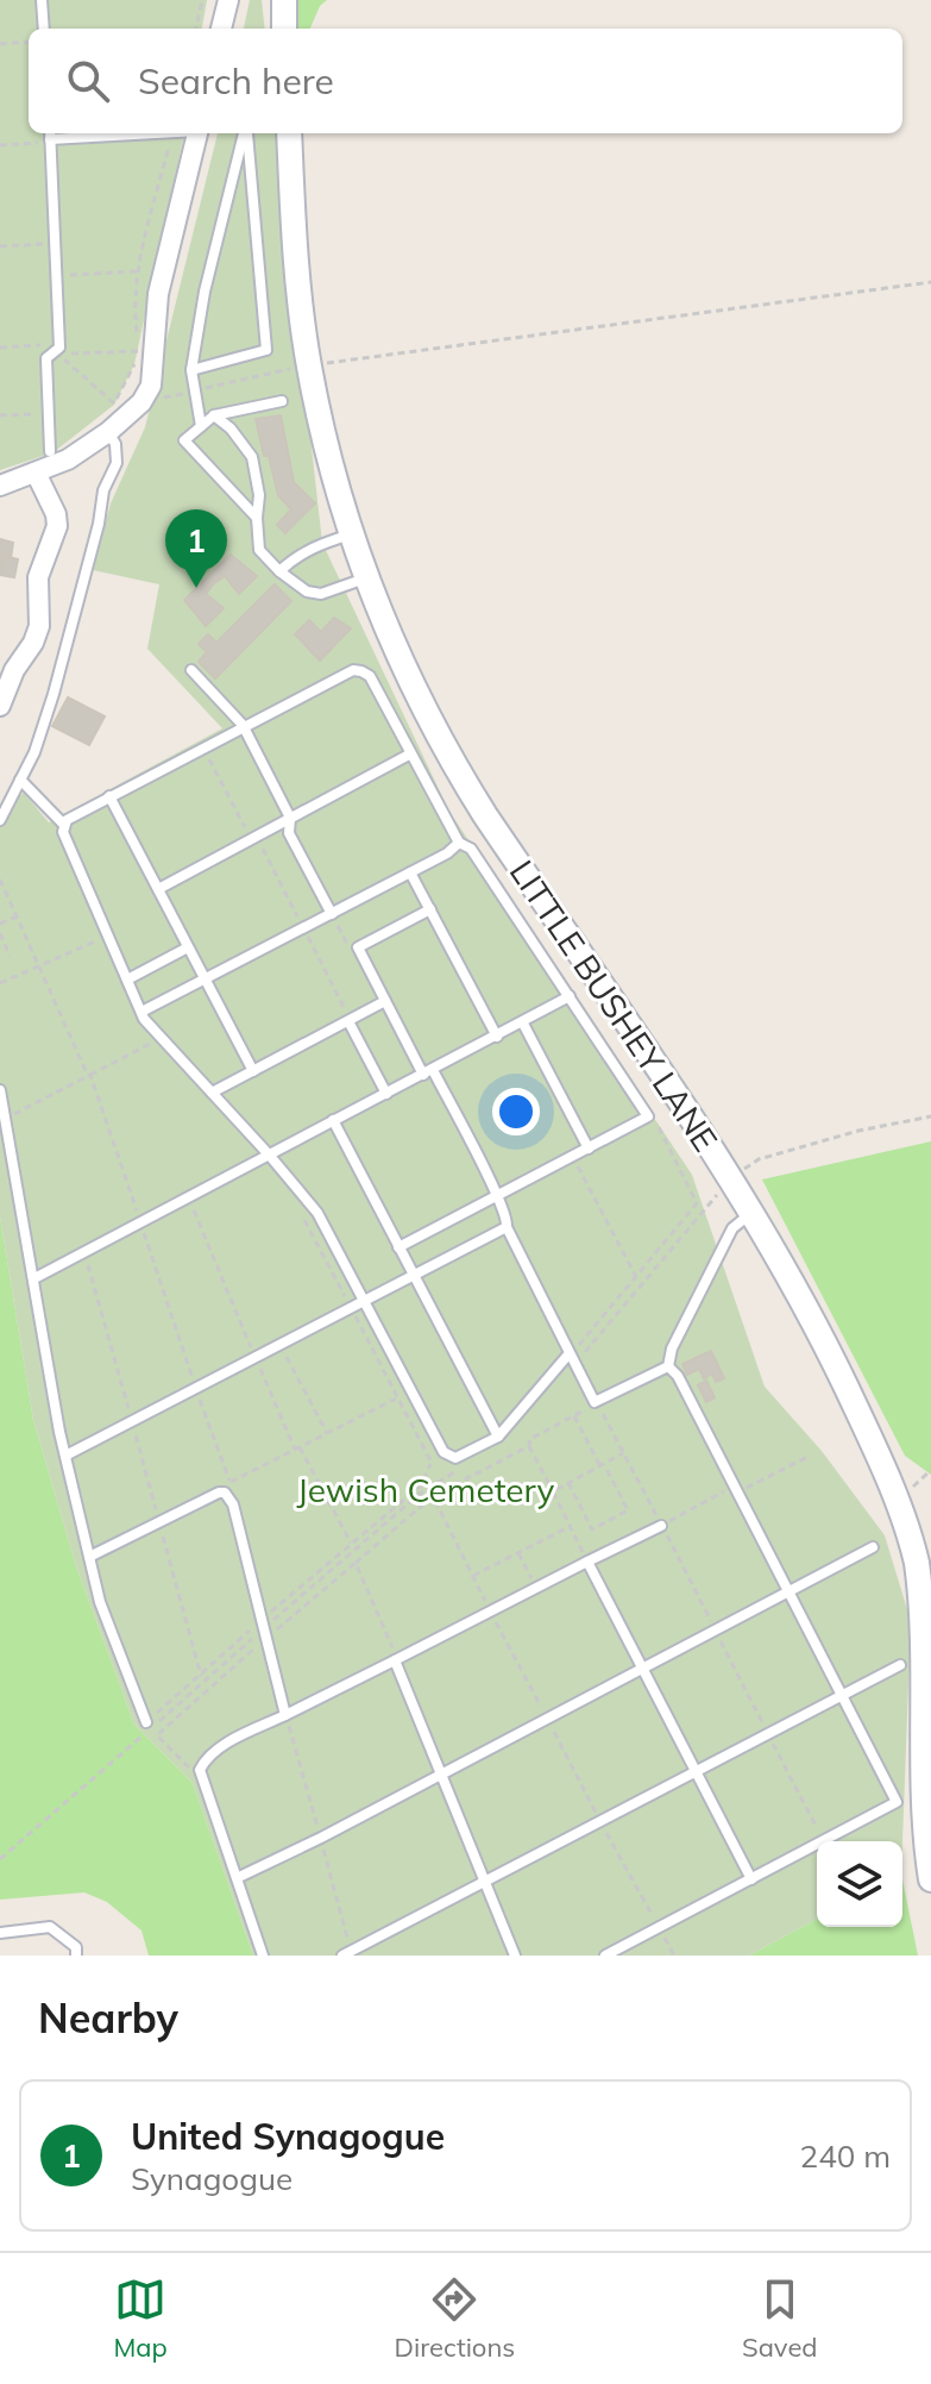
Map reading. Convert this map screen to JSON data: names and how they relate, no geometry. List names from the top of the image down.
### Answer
{
  "streets": {
    "street": ["LITTLE BUSHEY LANE"]
  },
  "parks": ["Jewish Cemetery"],
  "page": {
    "search": "Search here",
    "pins": "1",
    "heading": "Nearby",
    "list": [
      {
        "mark": "1",
        "name": "United Synagogue",
        "note": "Synagogue",
        "value": "240 m"
      }
    ],
    "nav": ["Map", "Directions", "Saved"]
  }
}
